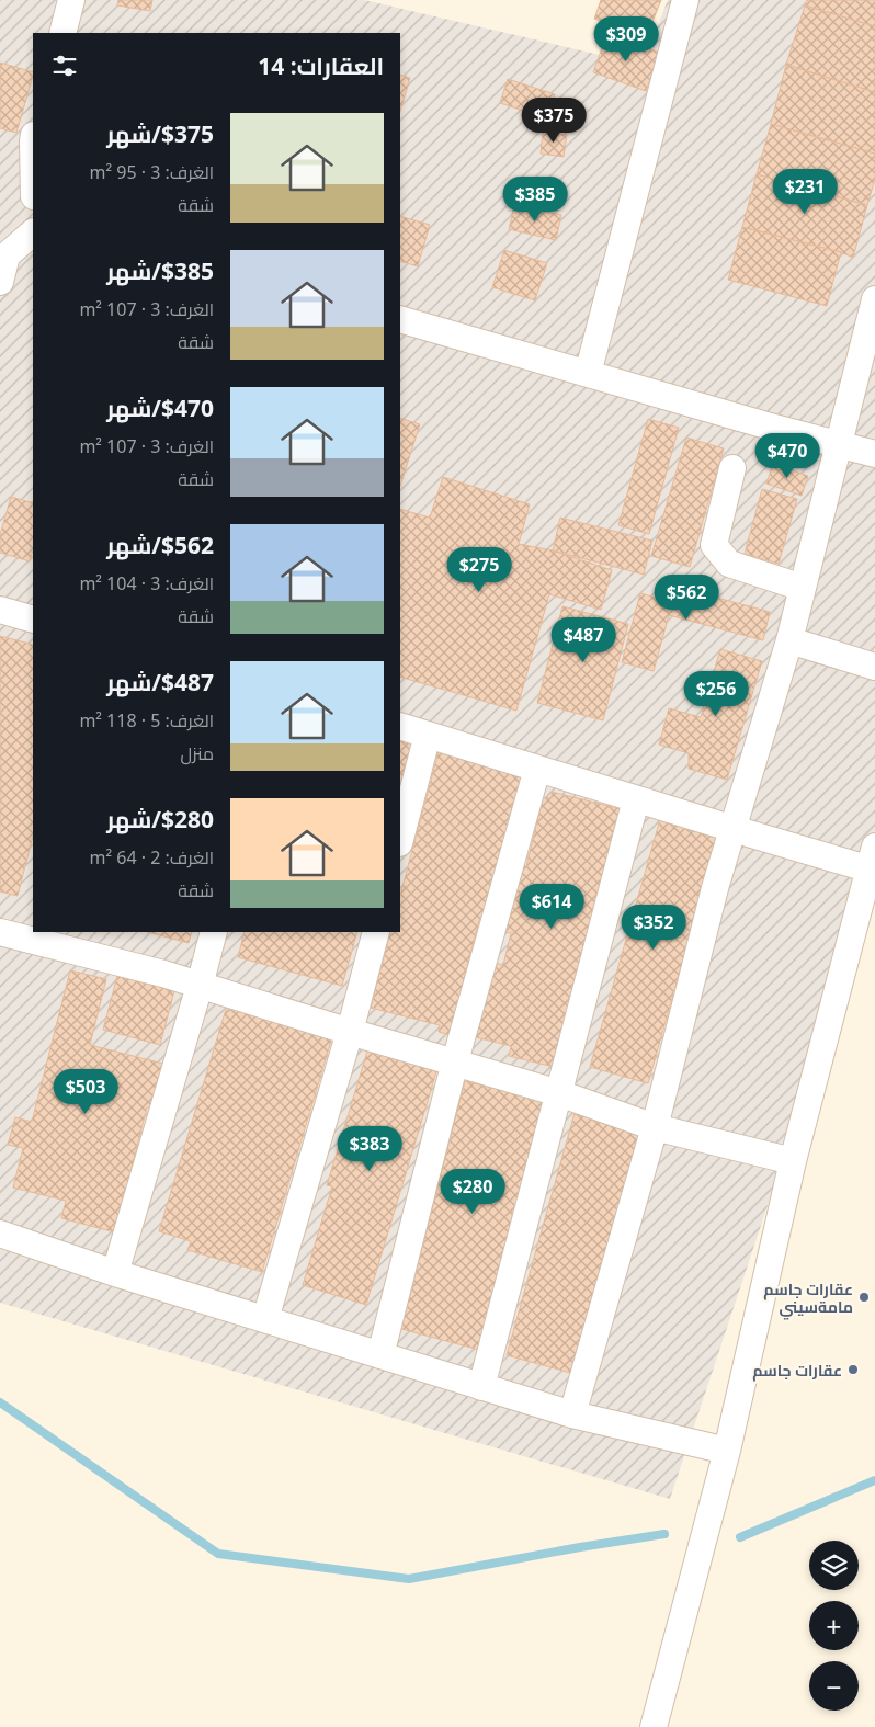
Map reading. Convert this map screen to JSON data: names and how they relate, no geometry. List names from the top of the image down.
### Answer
{
  "places": ["عقارات جاسم مامةسيني", "عقارات جاسم"],
  "page": {
    "price": [
      "$309",
      "$375",
      "$231",
      "$385",
      "$470",
      "$275",
      "$562",
      "$487",
      "$256",
      "$614",
      "$352",
      "$503",
      "$383",
      "$280"
    ],
    "heading": "العقارات: 14",
    "list": [
      {
        "name": "$375/شهر",
        "note": "الغرف: 3 · 95 m² · شقة"
      },
      {
        "name": "$385/شهر",
        "note": "الغرف: 3 · 107 m² · شقة"
      },
      {
        "name": "$470/شهر",
        "note": "الغرف: 3 · 107 m² · شقة"
      },
      {
        "name": "$562/شهر",
        "note": "الغرف: 3 · 104 m² · شقة"
      },
      {
        "name": "$487/شهر",
        "note": "الغرف: 5 · 118 m² · منزل"
      },
      {
        "name": "$280/شهر",
        "note": "الغرف: 2 · 64 m² · شقة"
      }
    ],
    "map_buttons": ["+", "−"]
  }
}
